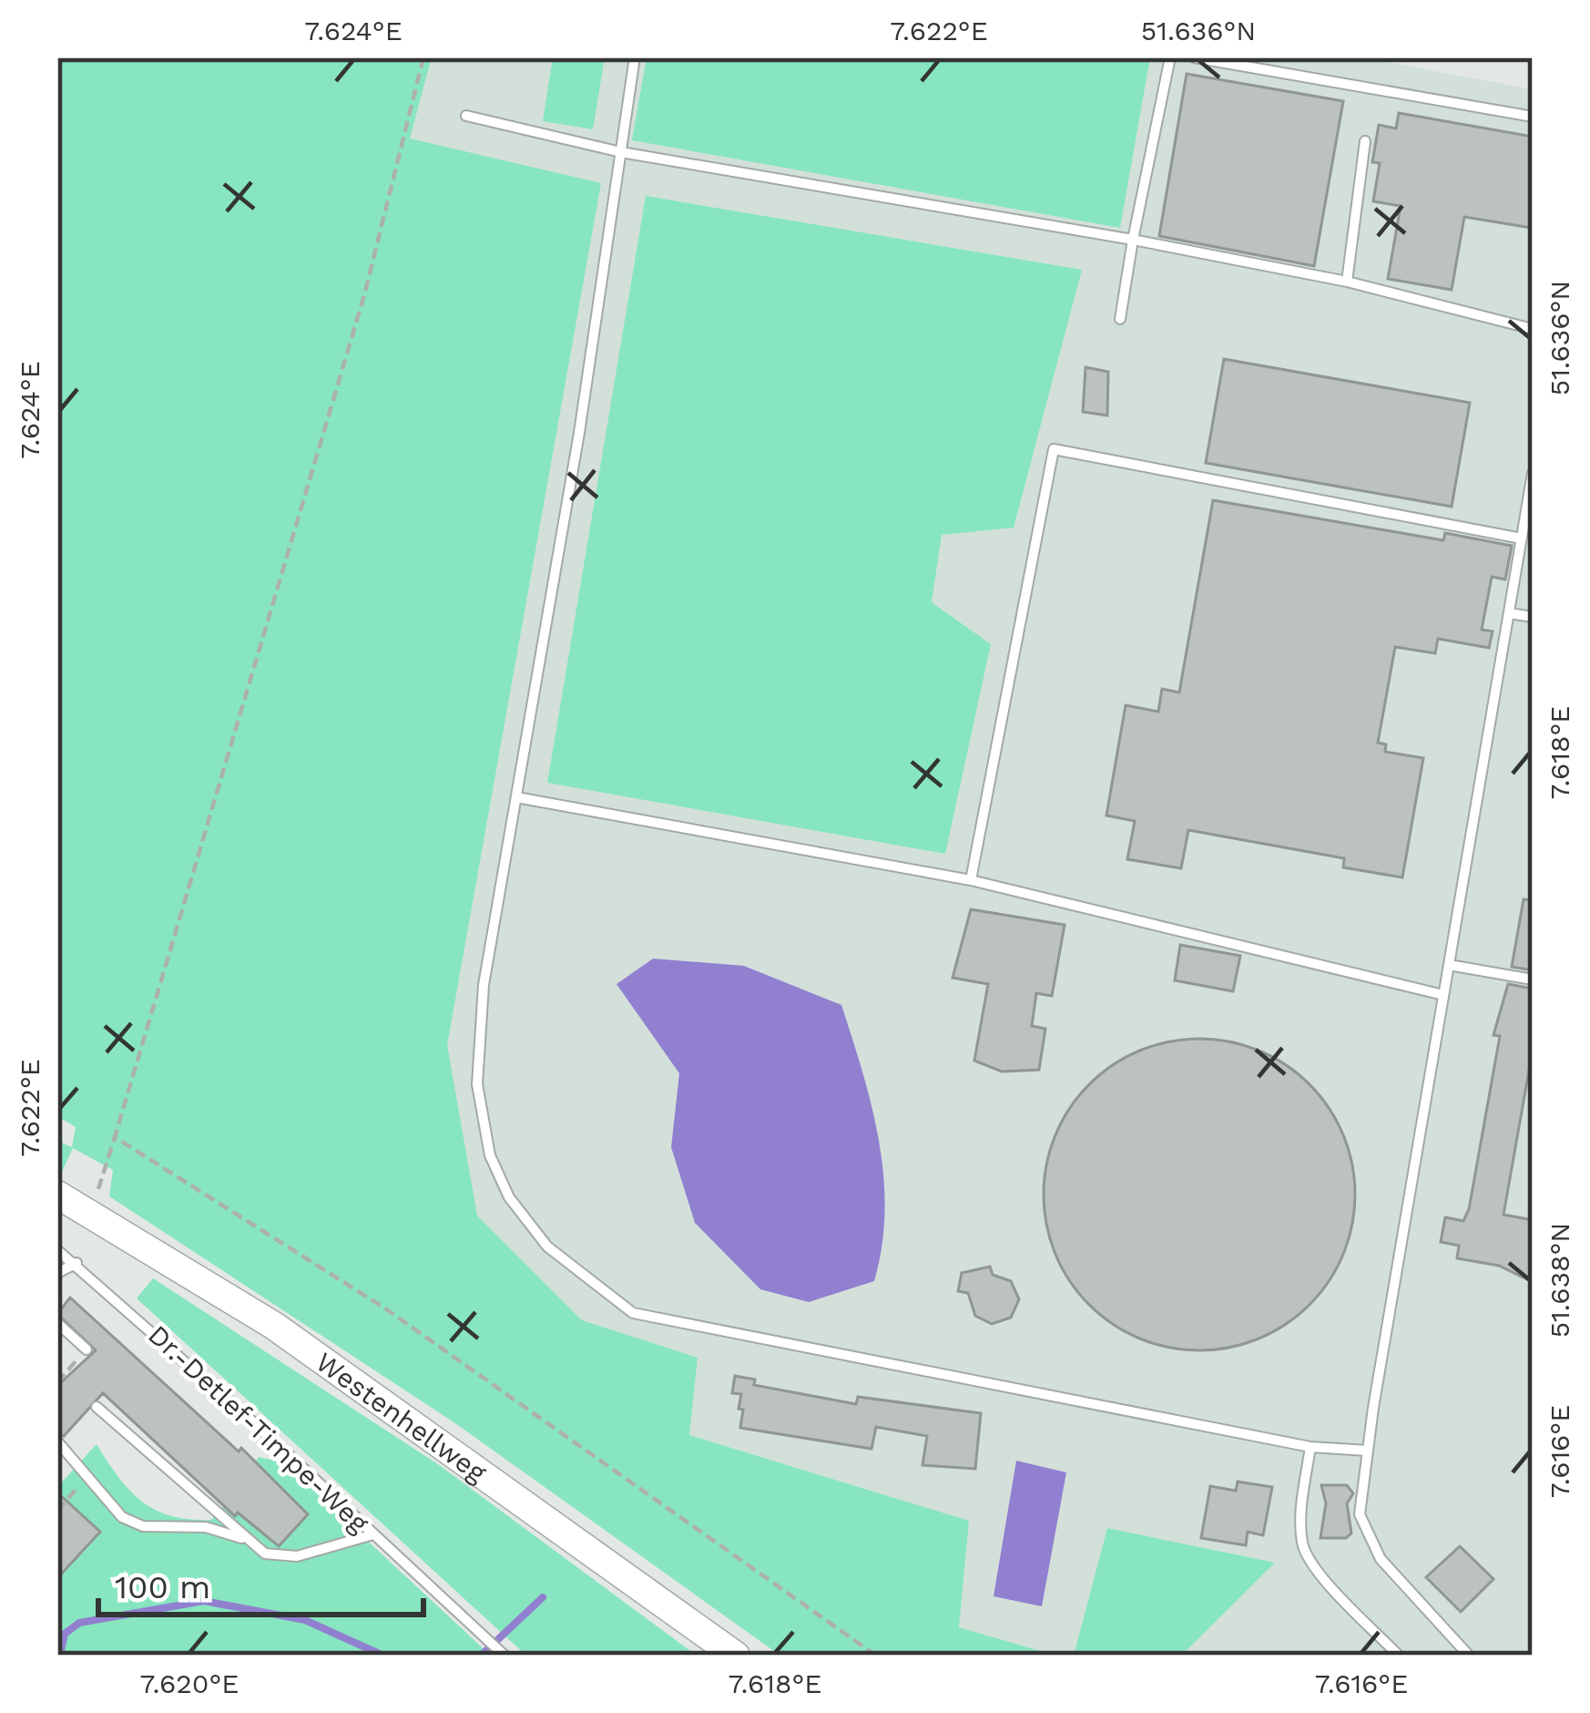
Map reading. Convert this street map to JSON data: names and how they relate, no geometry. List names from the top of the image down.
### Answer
{
  "streets": {
    "main road": ["Westenhellweg"],
    "lane": ["Dr.-Detlef-Timpe-Weg"]
  },
  "scale_bar": "100 m",
  "coordinates": [
    "7.624°E",
    "7.622°E",
    "51.636°N",
    "7.618°E",
    "51.638°N",
    "7.616°E",
    "7.620°E"
  ]
}
